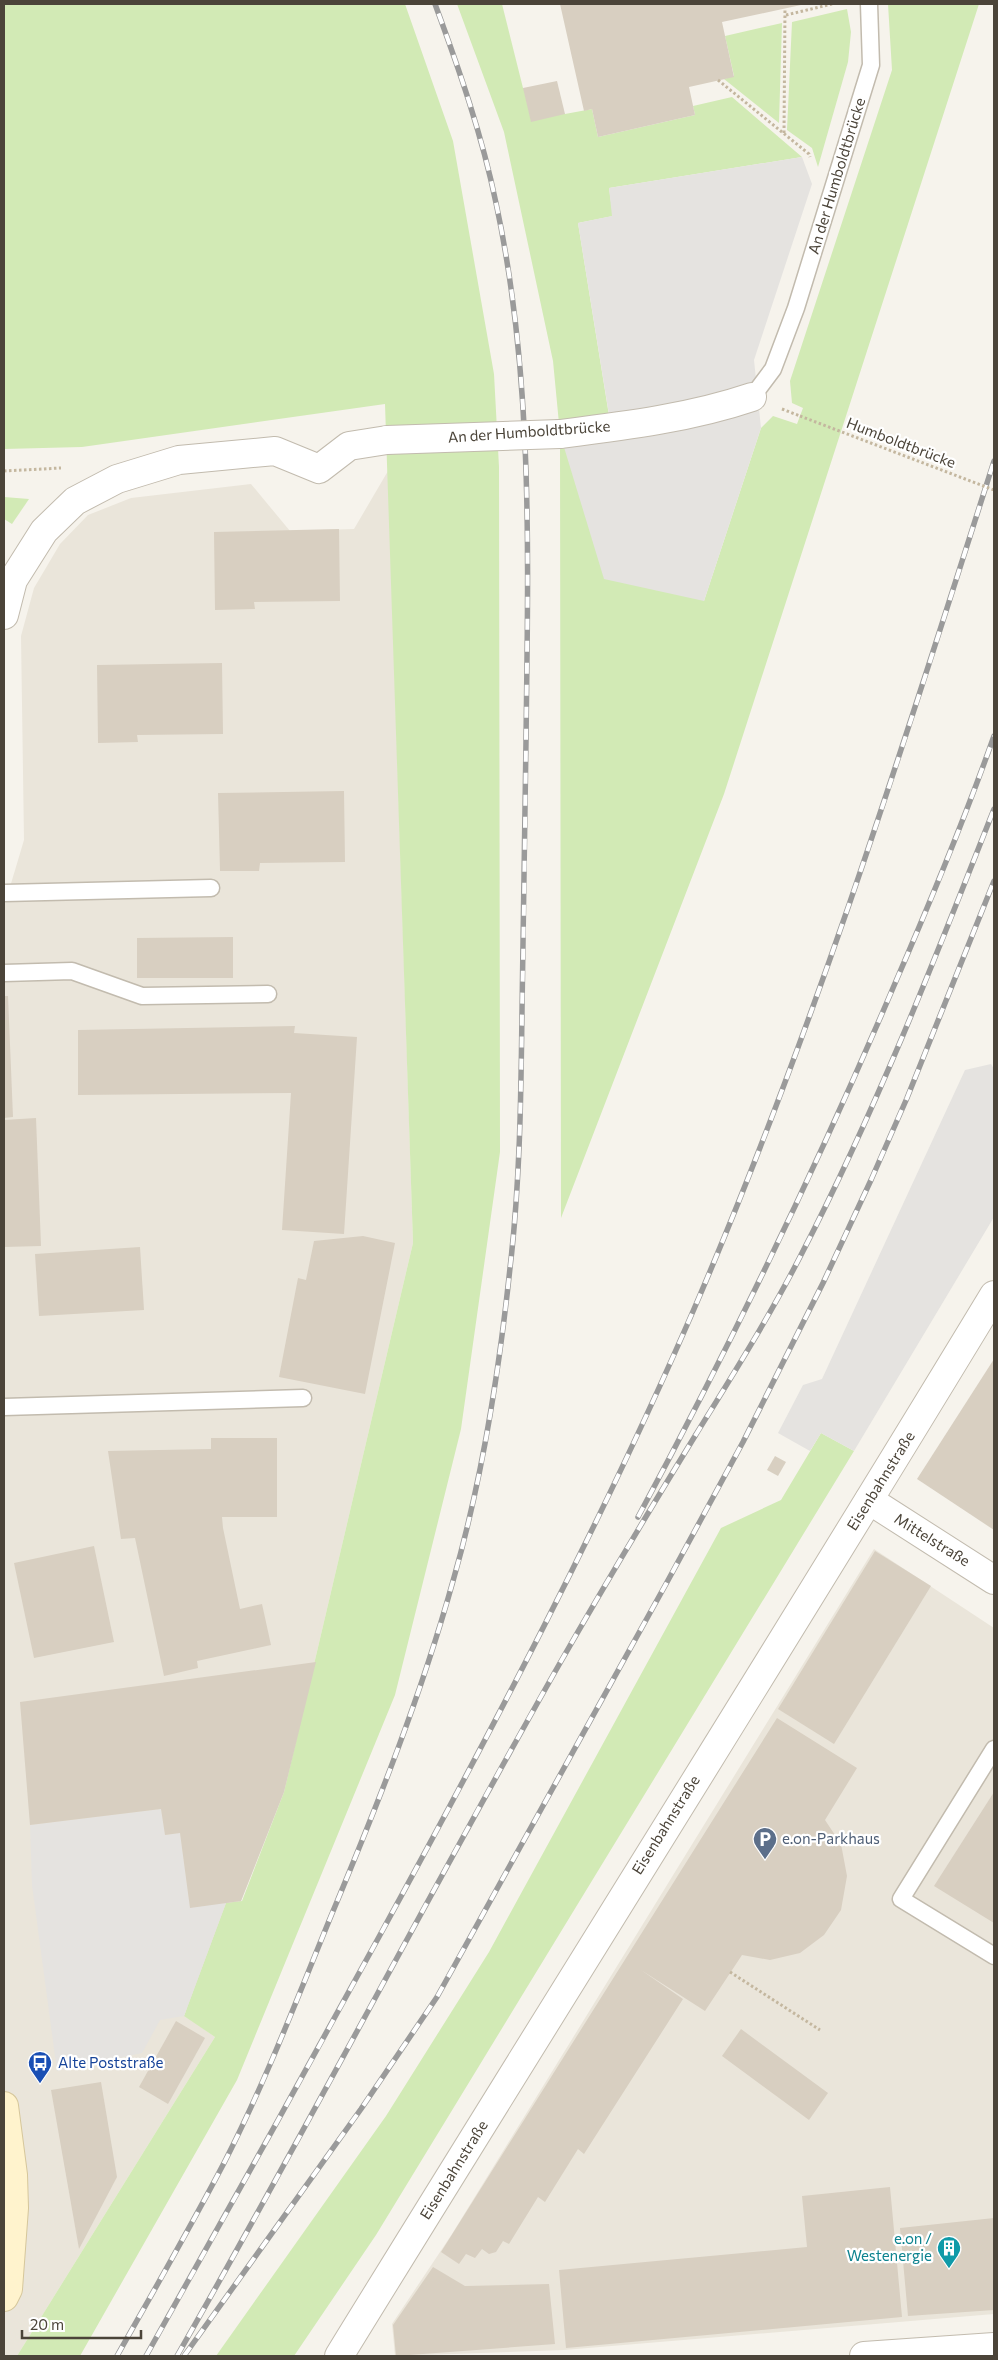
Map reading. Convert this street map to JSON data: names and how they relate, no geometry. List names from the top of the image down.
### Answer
{
  "streets": {
    "street": ["An der Humboldtbrücke", "Eisenbahnstraße", "Mittelstraße"],
    "path": ["Humboldtbrücke"]
  },
  "crossings": [
    ["Eisenbahnstraße", "Mittelstraße"]
  ],
  "places": {
    "parking": ["e.on-Parkhaus"],
    "bus stop": ["Alte Poststraße"],
    "building": ["e.on / Westenergie"]
  },
  "scale_bar": "20 m"
}
